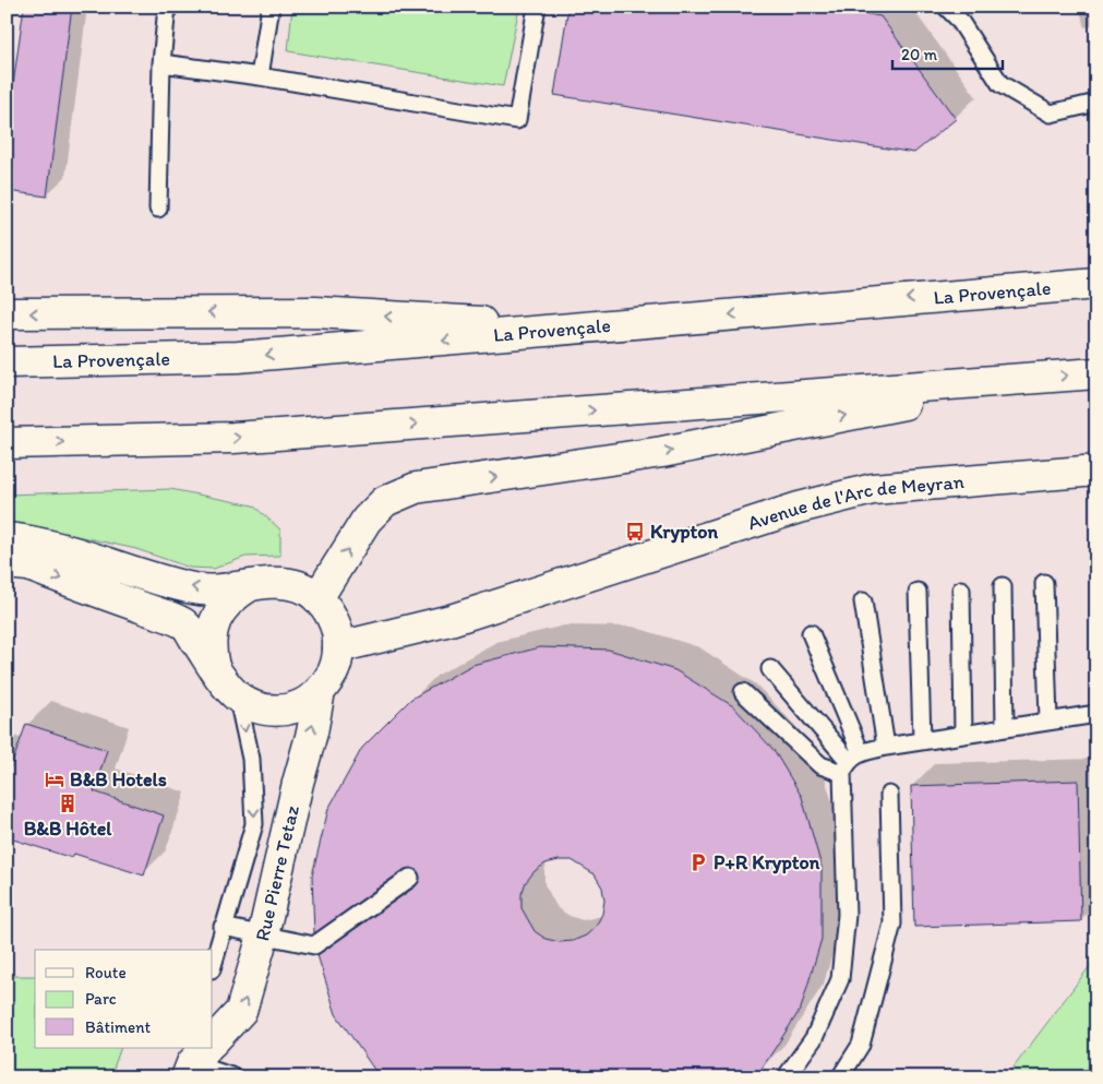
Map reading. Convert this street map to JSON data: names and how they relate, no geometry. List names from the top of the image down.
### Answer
{
  "streets": {
    "main road": ["La Provençale", "Avenue de l'Arc de Meyran", "Rue Pierre Tetaz"]
  },
  "crossings": [
    ["Avenue de l'Arc de Meyran", "Rue Pierre Tetaz"]
  ],
  "places": {
    "bus stop": ["Krypton"],
    "hotel": ["B&B Hotels"],
    "building": ["B&B Hôtel"],
    "parking": ["P+R Krypton"]
  },
  "legend": ["Route", "Parc", "Bâtiment"],
  "scale_bar": "20 m"
}
